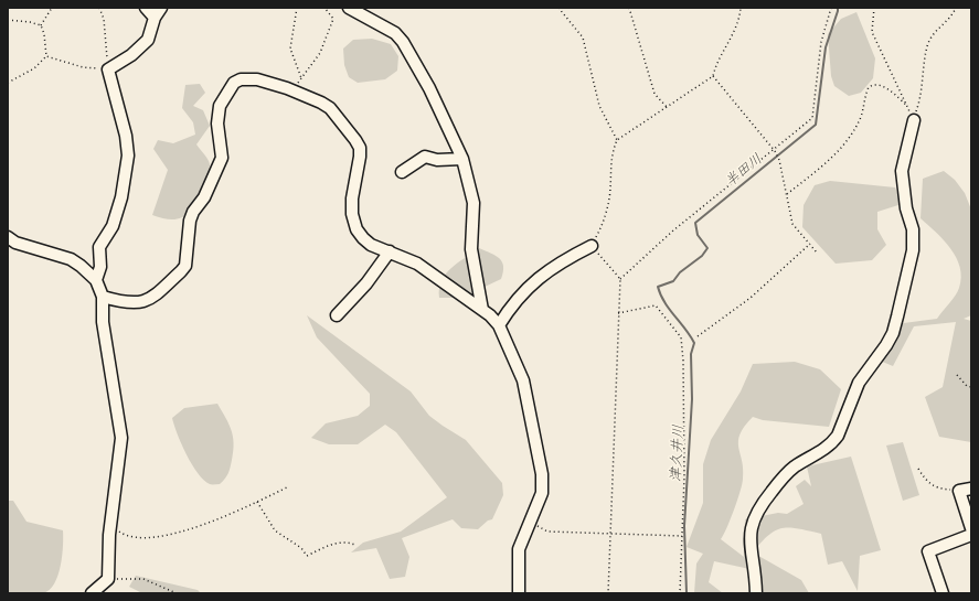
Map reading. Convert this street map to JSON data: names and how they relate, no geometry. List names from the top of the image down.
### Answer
{
  "water": ["半田川", "津久井川"]
}
